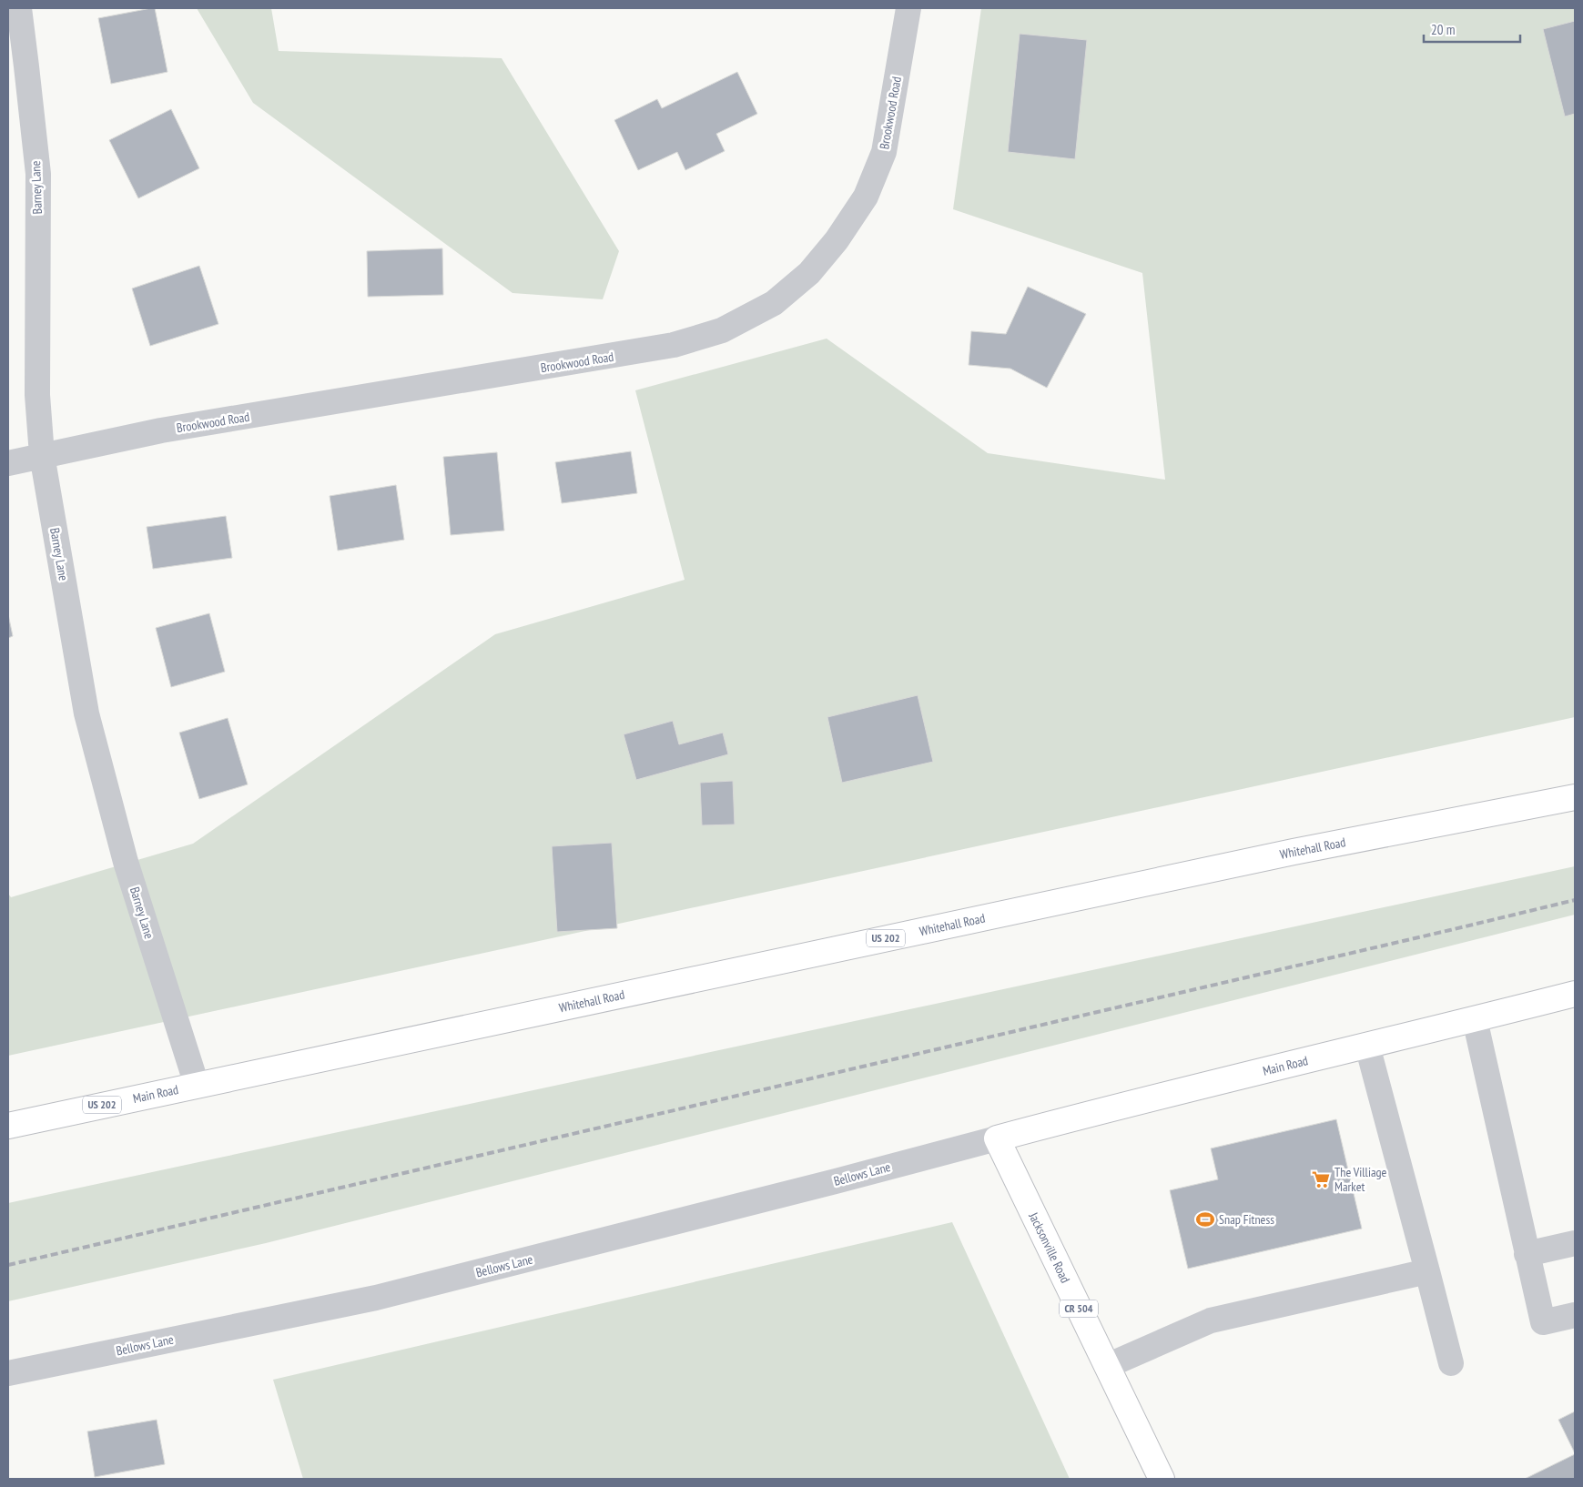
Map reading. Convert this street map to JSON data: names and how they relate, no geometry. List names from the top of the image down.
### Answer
{
  "streets": {
    "main road": [
      "Whitehall Road",
      "US 202",
      "Main Road",
      "Jacksonville Road",
      "CR 504"
    ],
    "street": ["Brookwood Road", "Barney Lane", "Bellows Lane"]
  },
  "crossings": [
    ["Brookwood Road", "Barney Lane"],
    ["Barney Lane", "Whitehall Road"],
    ["Barney Lane", "Main Road"],
    ["Whitehall Road", "Main Road"],
    ["Main Road", "Bellows Lane"],
    ["Main Road", "Jacksonville Road"],
    ["Bellows Lane", "Jacksonville Road"]
  ],
  "places": {
    "supermarket": ["The Villiage Market"],
    "sports": ["Snap Fitness"]
  },
  "scale_bar": "20 m"
}
